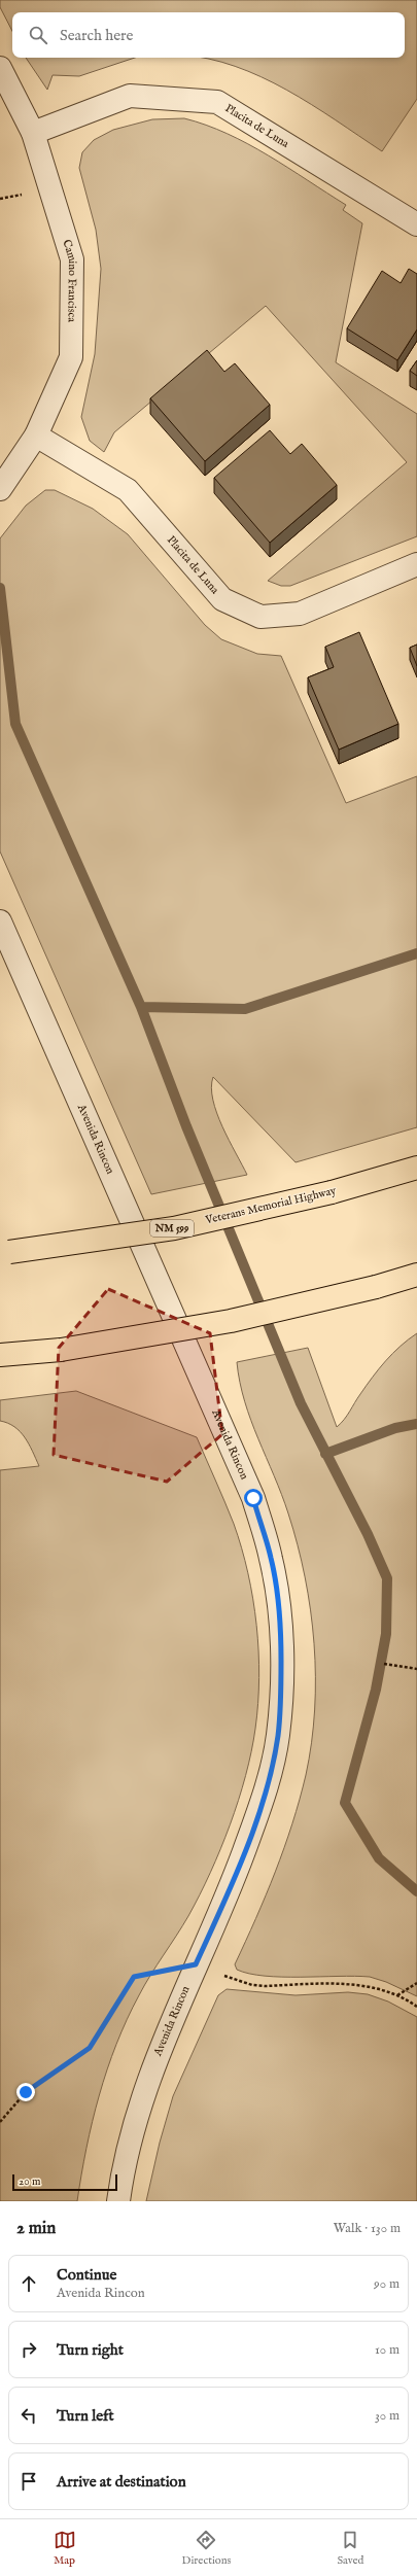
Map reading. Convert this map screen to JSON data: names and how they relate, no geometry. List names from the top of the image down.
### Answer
{
  "streets": {
    "highway": ["Veterans Memorial Highway", "NM 599"],
    "street": ["Placita de Luna", "Camino Francisca", "Avenida Rincon"]
  },
  "crossings": [
    ["Placita de Luna", "Camino Francisca"]
  ],
  "scale_bar": "20 m",
  "page": {
    "search": "Search here",
    "scale": "20 m",
    "heading": ["2 min", "Walk · 130 m"],
    "list": [
      ["Continue", "Avenida Rincon", "90 m"],
      ["Turn right", "10 m"],
      ["Turn left", "30 m"],
      "Arrive at destination"
    ],
    "nav": ["Map", "Directions", "Saved"]
  }
}
